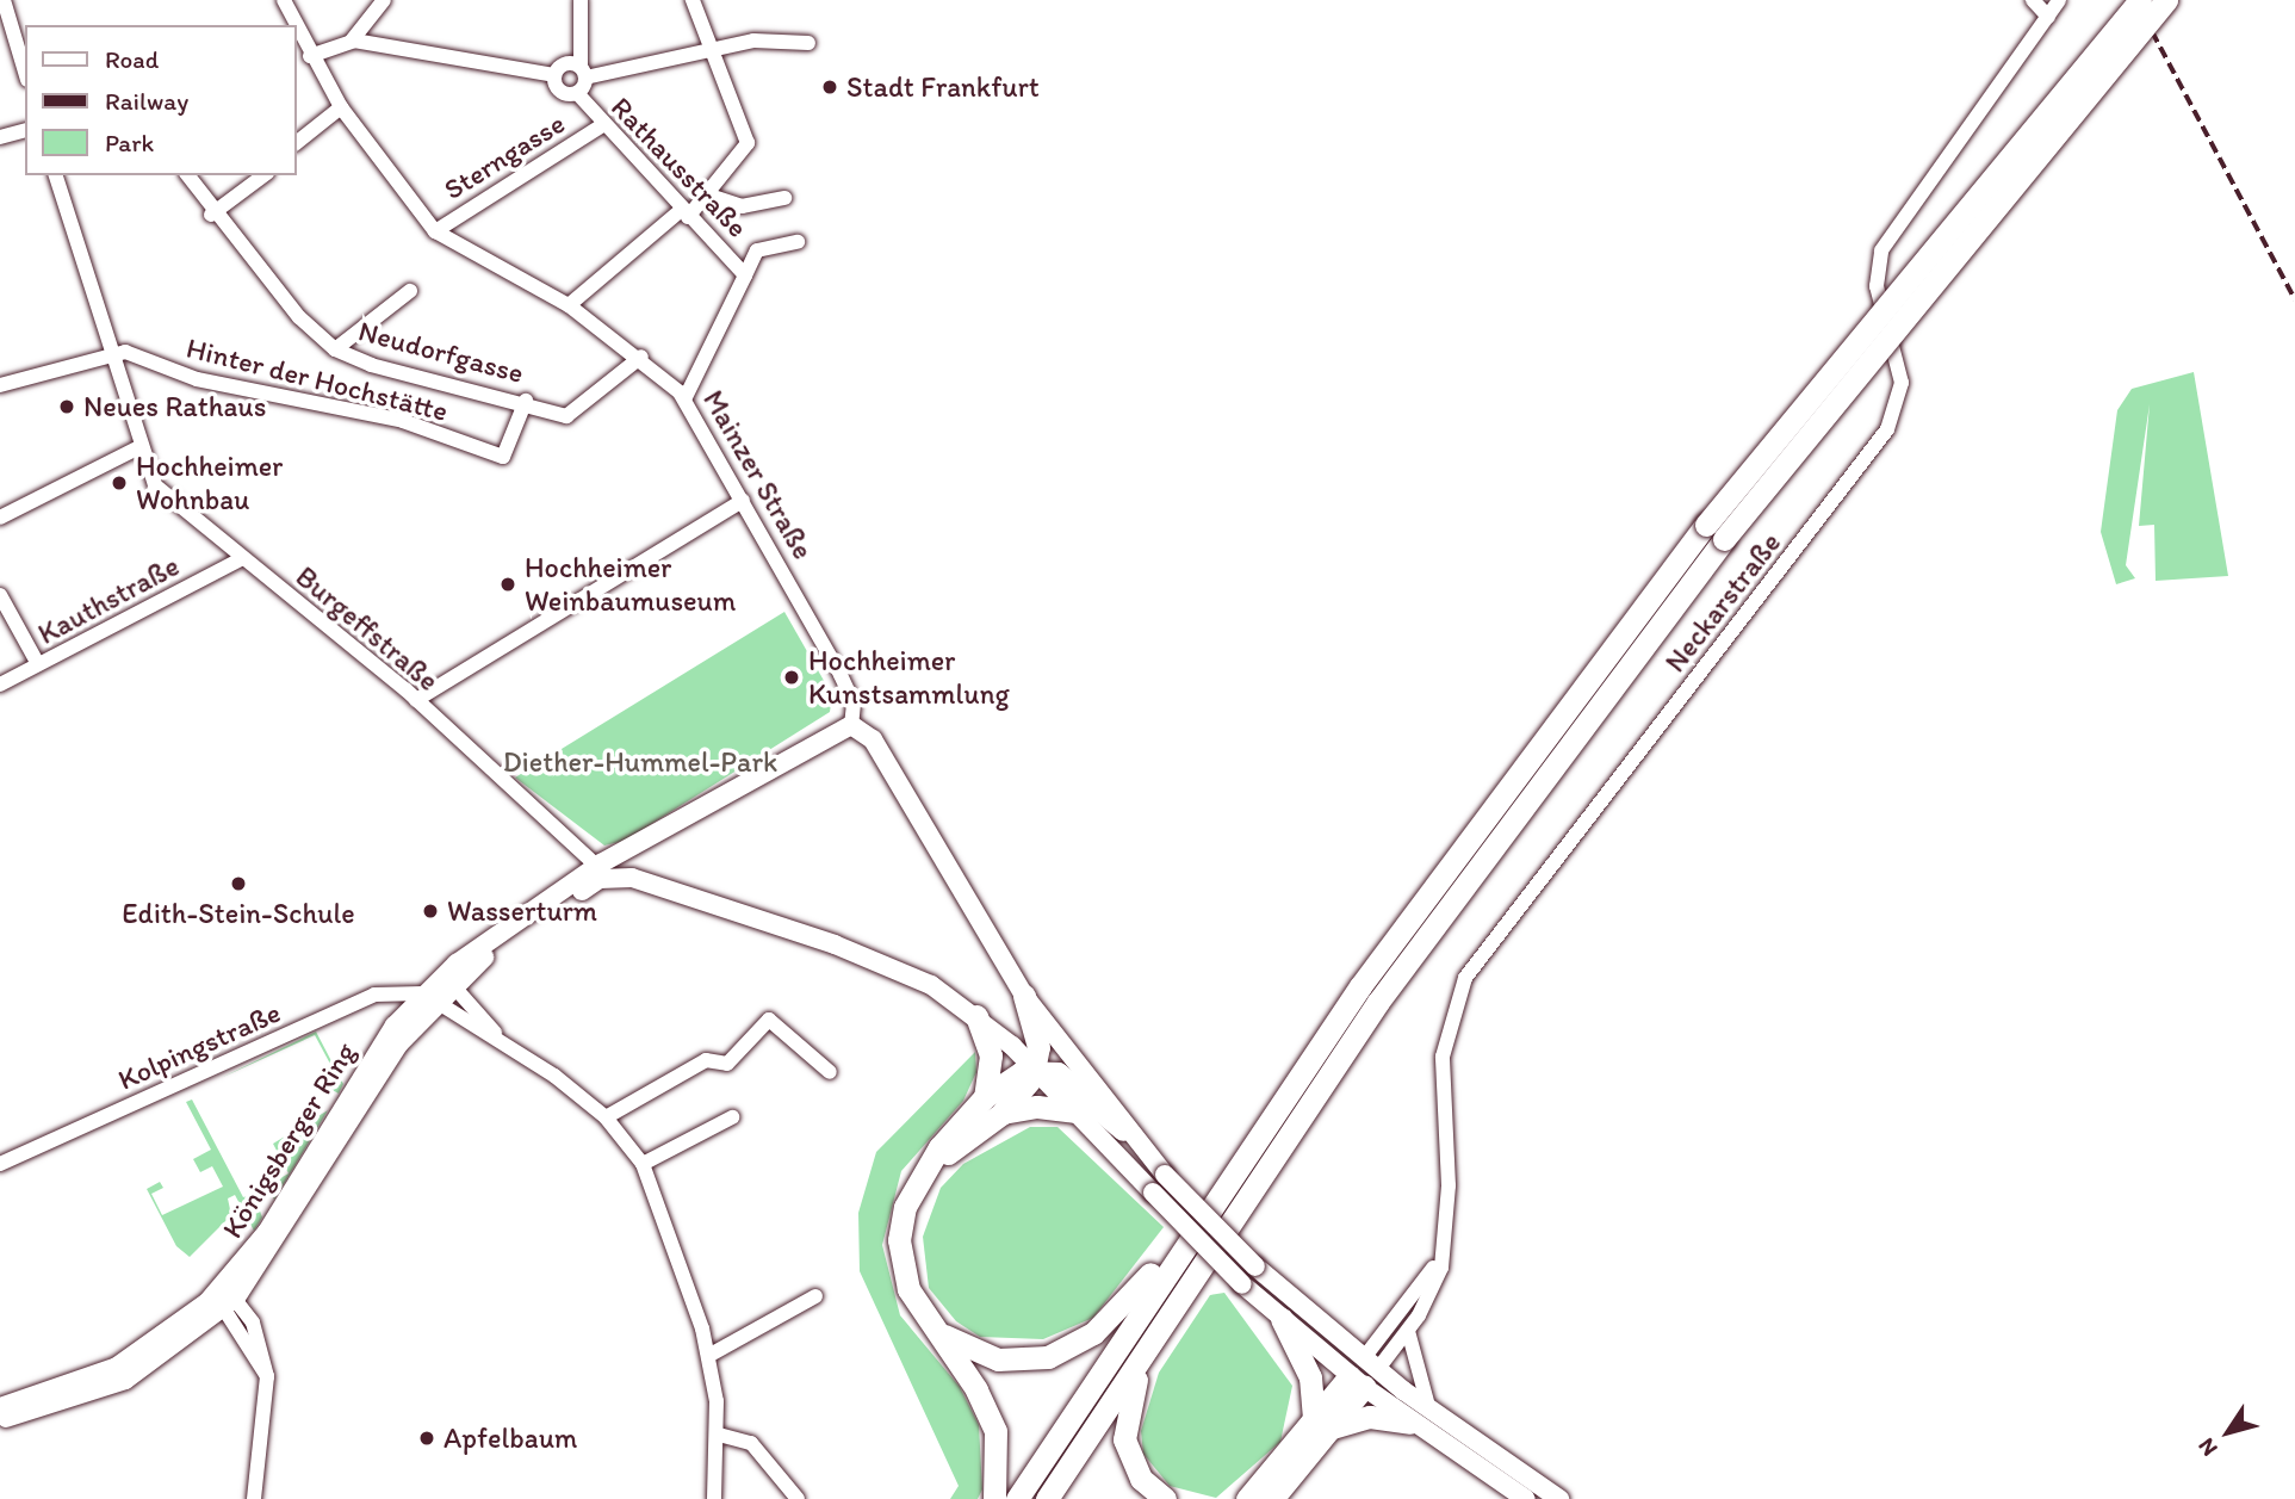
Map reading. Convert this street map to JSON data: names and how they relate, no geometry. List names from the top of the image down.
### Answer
{
  "streets": {
    "main road": ["Königsberger Ring"],
    "street": [
      "Sterngasse",
      "Rathausstraße",
      "Neudorfgasse",
      "Hinter der Hochstätte",
      "Mainzer Straße",
      "Kauthstraße",
      "Neckarstraße",
      "Burgeffstraße",
      "Kolpingstraße"
    ]
  },
  "crossings": [
    ["Sterngasse", "Rathausstraße"],
    ["Sterngasse", "Mainzer Straße"],
    ["Rathausstraße", "Mainzer Straße"],
    ["Neudorfgasse", "Hinter der Hochstätte"],
    ["Neudorfgasse", "Mainzer Straße"],
    ["Hinter der Hochstätte", "Burgeffstraße"],
    ["Mainzer Straße", "Königsberger Ring"],
    ["Kauthstraße", "Burgeffstraße"],
    ["Burgeffstraße", "Königsberger Ring"],
    ["Kolpingstraße", "Königsberger Ring"]
  ],
  "parks": ["Diether-Hummel-Park"],
  "places": [
    "Stadt Frankfurt",
    "Neues Rathaus",
    "Hochheimer Wohnbau",
    "Hochheimer Weinbaumuseum",
    "Hochheimer Kunstsammlung",
    "Edith-Stein-Schule",
    "Wasserturm",
    "Apfelbaum"
  ],
  "legend": ["Road", "Railway", "Park"],
  "north": "bottom left"
}
